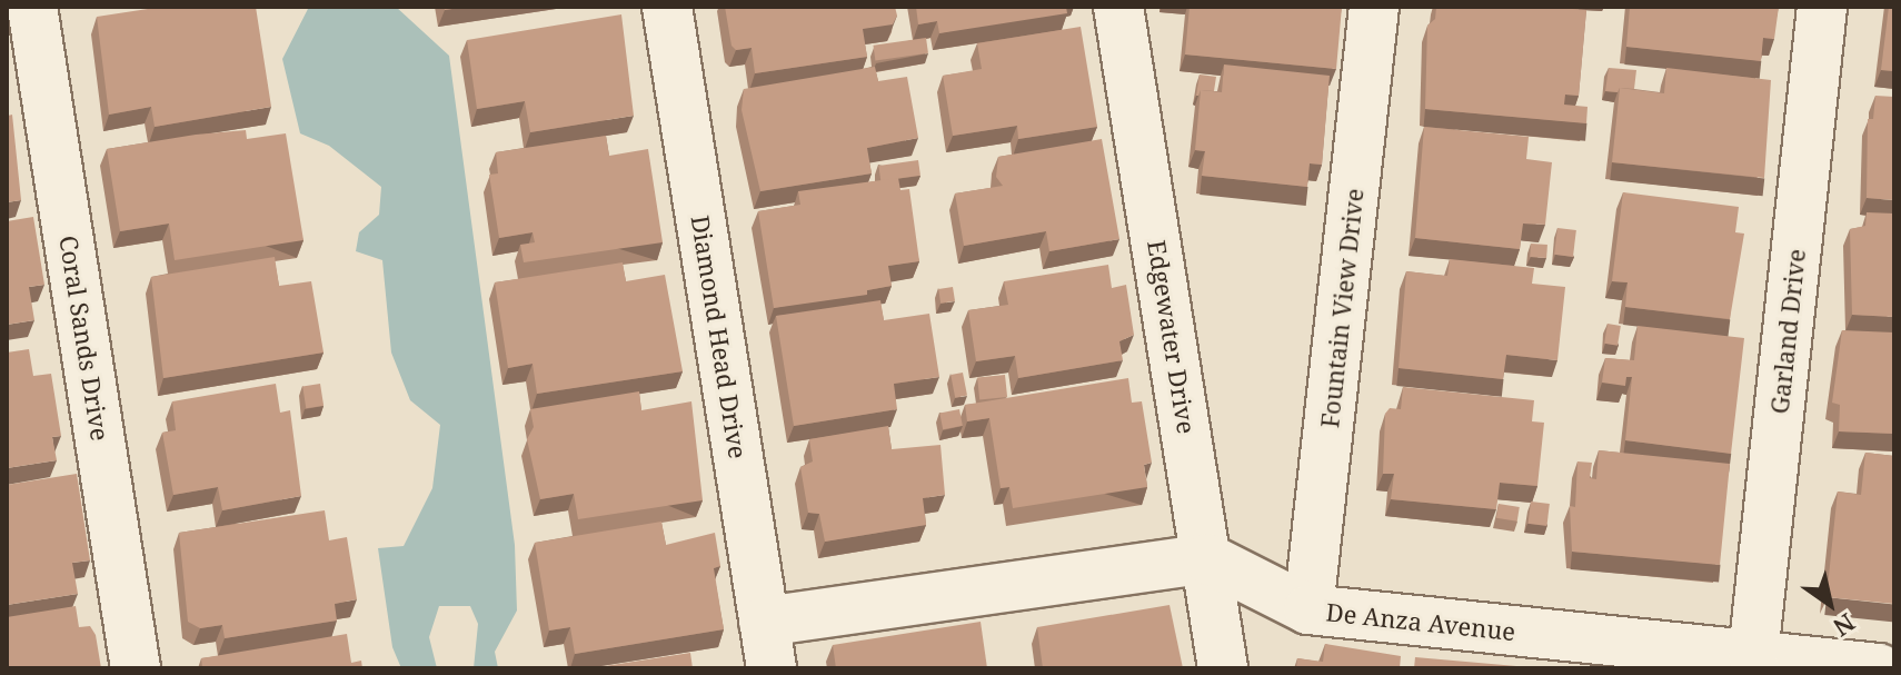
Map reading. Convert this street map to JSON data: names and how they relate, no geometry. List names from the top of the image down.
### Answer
{
  "streets": {
    "lane": [
      "Fountain View Drive",
      "Garland Drive",
      "Diamond Head Drive",
      "Edgewater Drive",
      "Coral Sands Drive",
      "De Anza Avenue"
    ]
  },
  "crossings": [
    ["Fountain View Drive", "De Anza Avenue"],
    ["Garland Drive", "De Anza Avenue"],
    ["Edgewater Drive", "De Anza Avenue"]
  ],
  "north": "bottom right"
}
